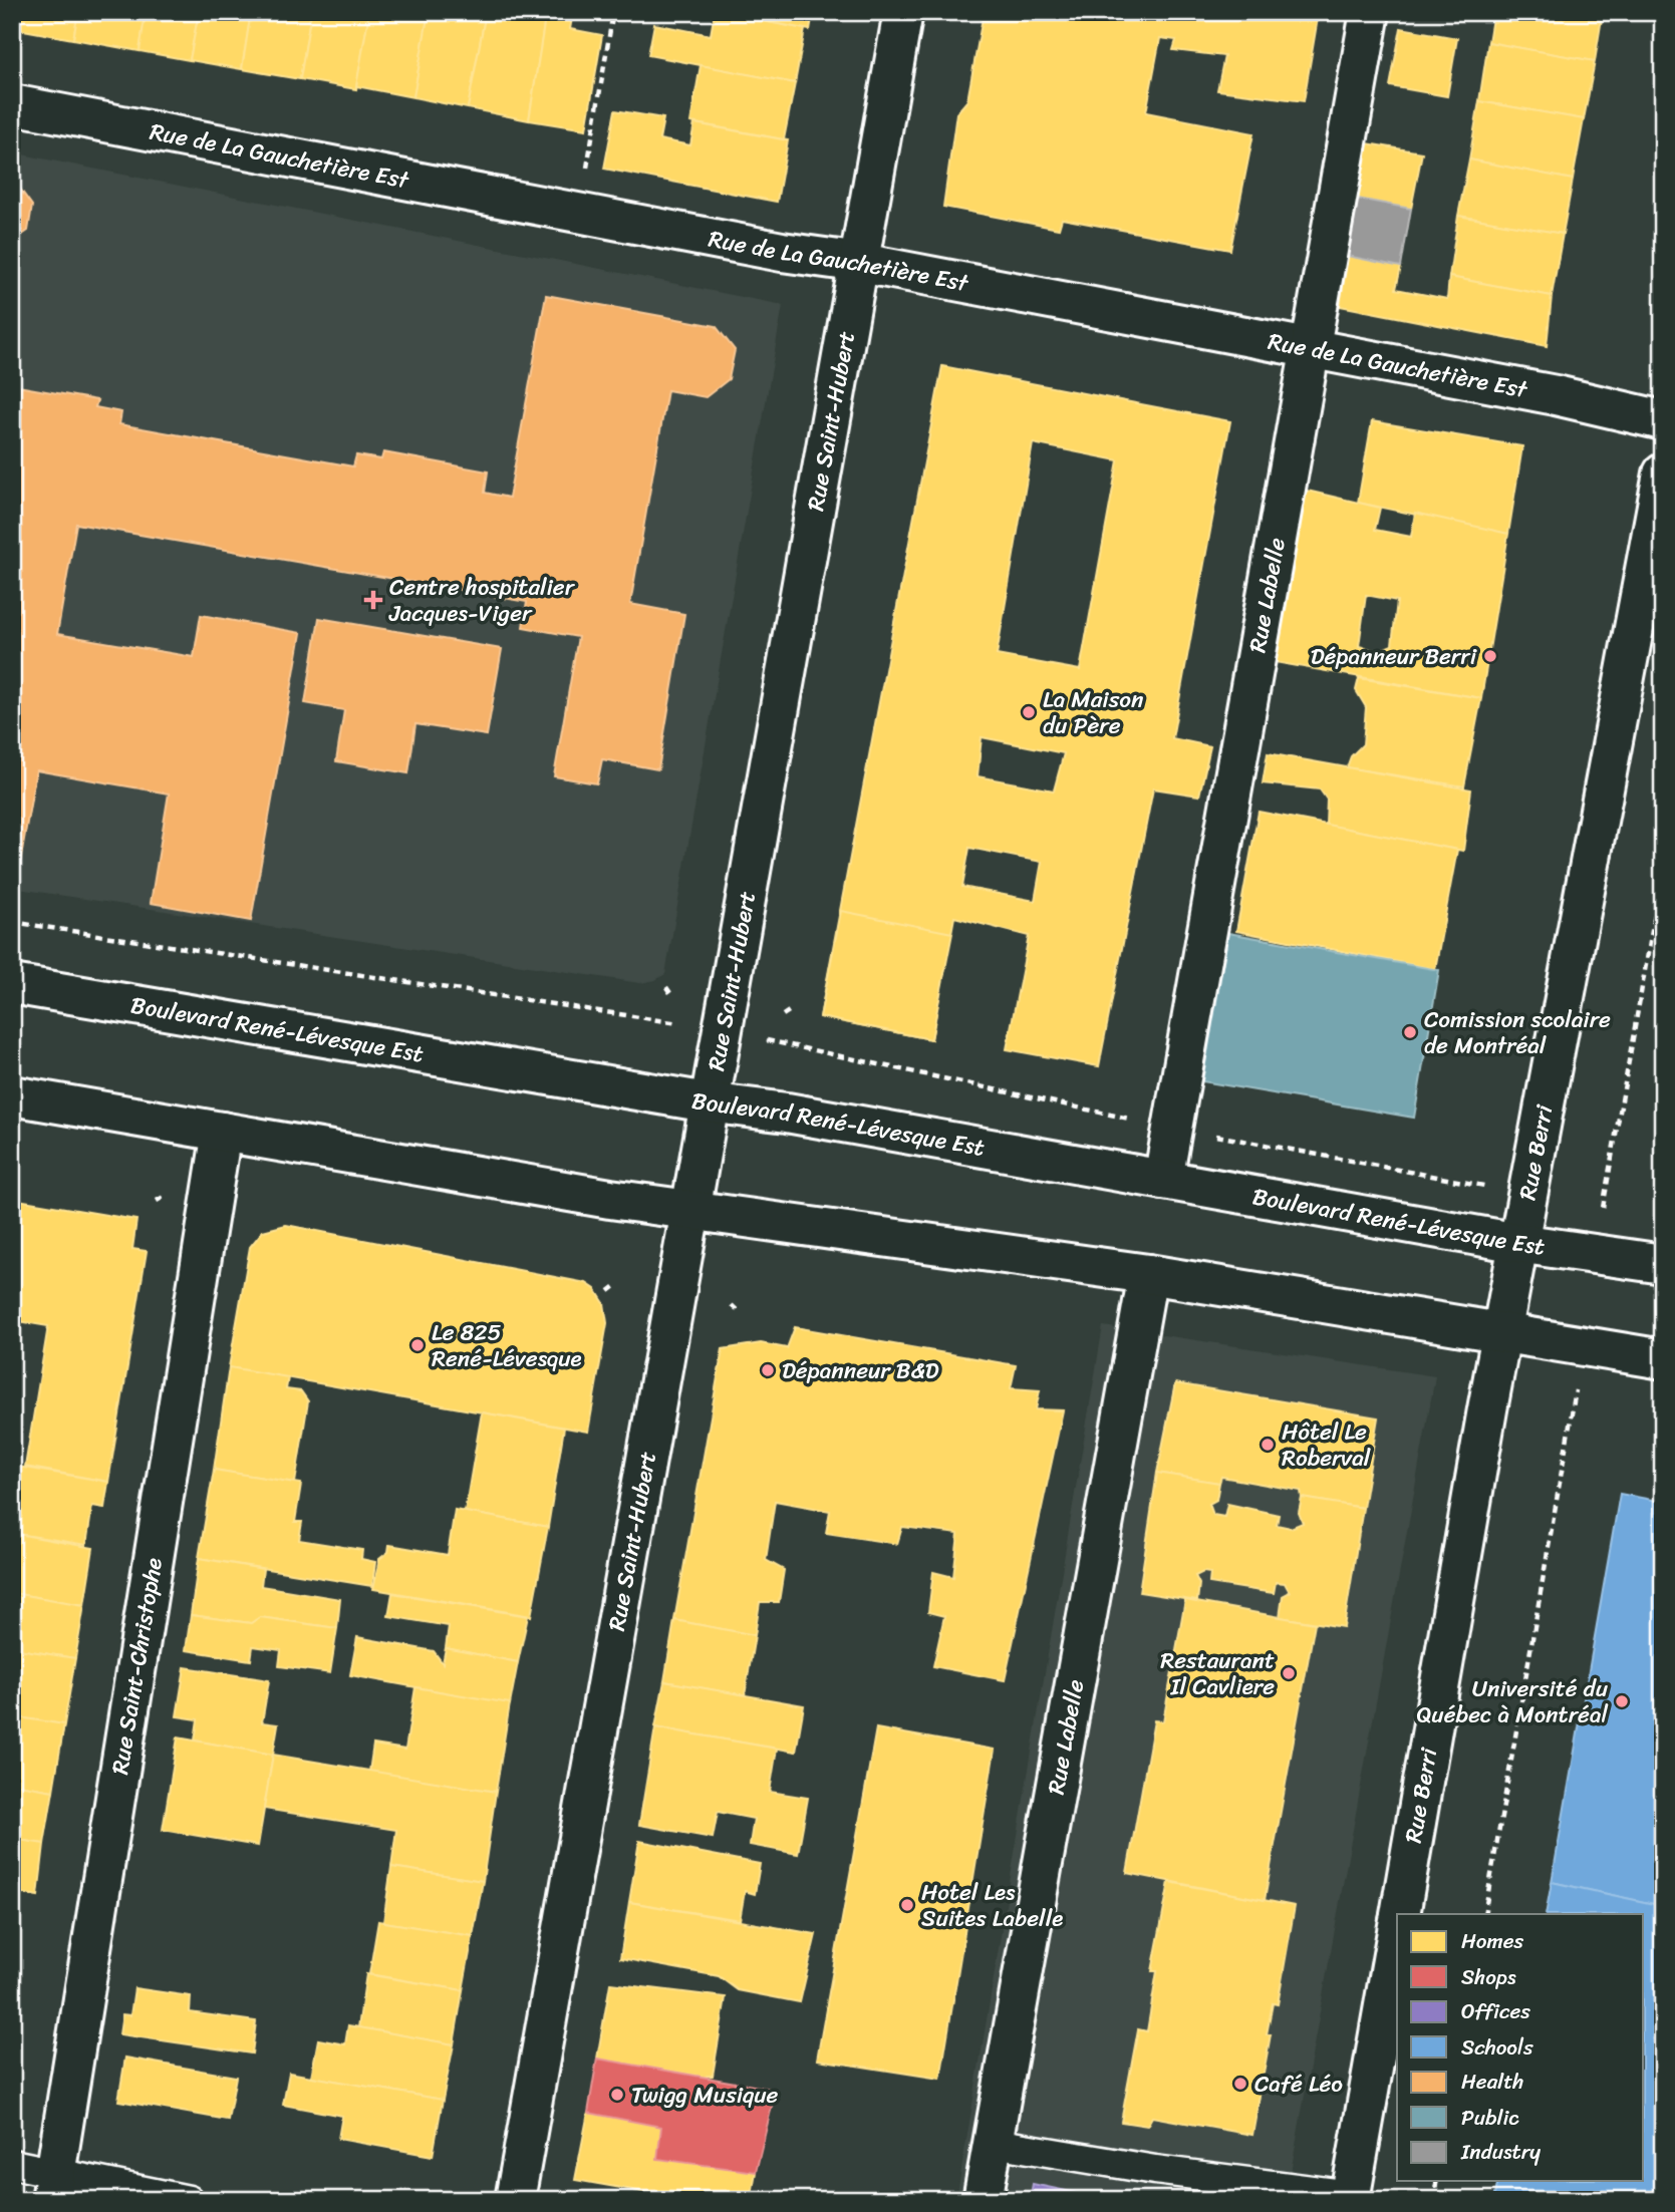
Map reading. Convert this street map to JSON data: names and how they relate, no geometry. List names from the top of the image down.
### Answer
{
  "streets": {
    "street": [
      "Rue de La Gauchetière Est",
      "Rue Saint-Hubert",
      "Rue Labelle",
      "Boulevard René-Lévesque Est",
      "Rue Berri",
      "Rue Saint-Christophe"
    ]
  },
  "crossings": [
    ["Rue de La Gauchetière Est", "Rue Saint-Hubert"],
    ["Rue de La Gauchetière Est", "Rue Labelle"],
    ["Rue Saint-Hubert", "Boulevard René-Lévesque Est"],
    ["Rue Labelle", "Boulevard René-Lévesque Est"],
    ["Boulevard René-Lévesque Est", "Rue Berri"]
  ],
  "places": {
    "health": ["Centre hospitalier Jacques-Viger"],
    "other": [
      "Dépanneur Berri",
      "La Maison du Père",
      "Comission scolaire de Montréal",
      "Le 825 René-Lévesque",
      "Dépanneur B&D",
      "Hôtel Le Roberval",
      "Restaurant Il Cavliere",
      "Université du Québec à Montréal",
      "Hotel Les Suites Labelle",
      "Café Léo",
      "Twigg Musique"
    ]
  },
  "legend": [
    "Homes",
    "Shops",
    "Offices",
    "Schools",
    "Health",
    "Public",
    "Industry"
  ]
}
